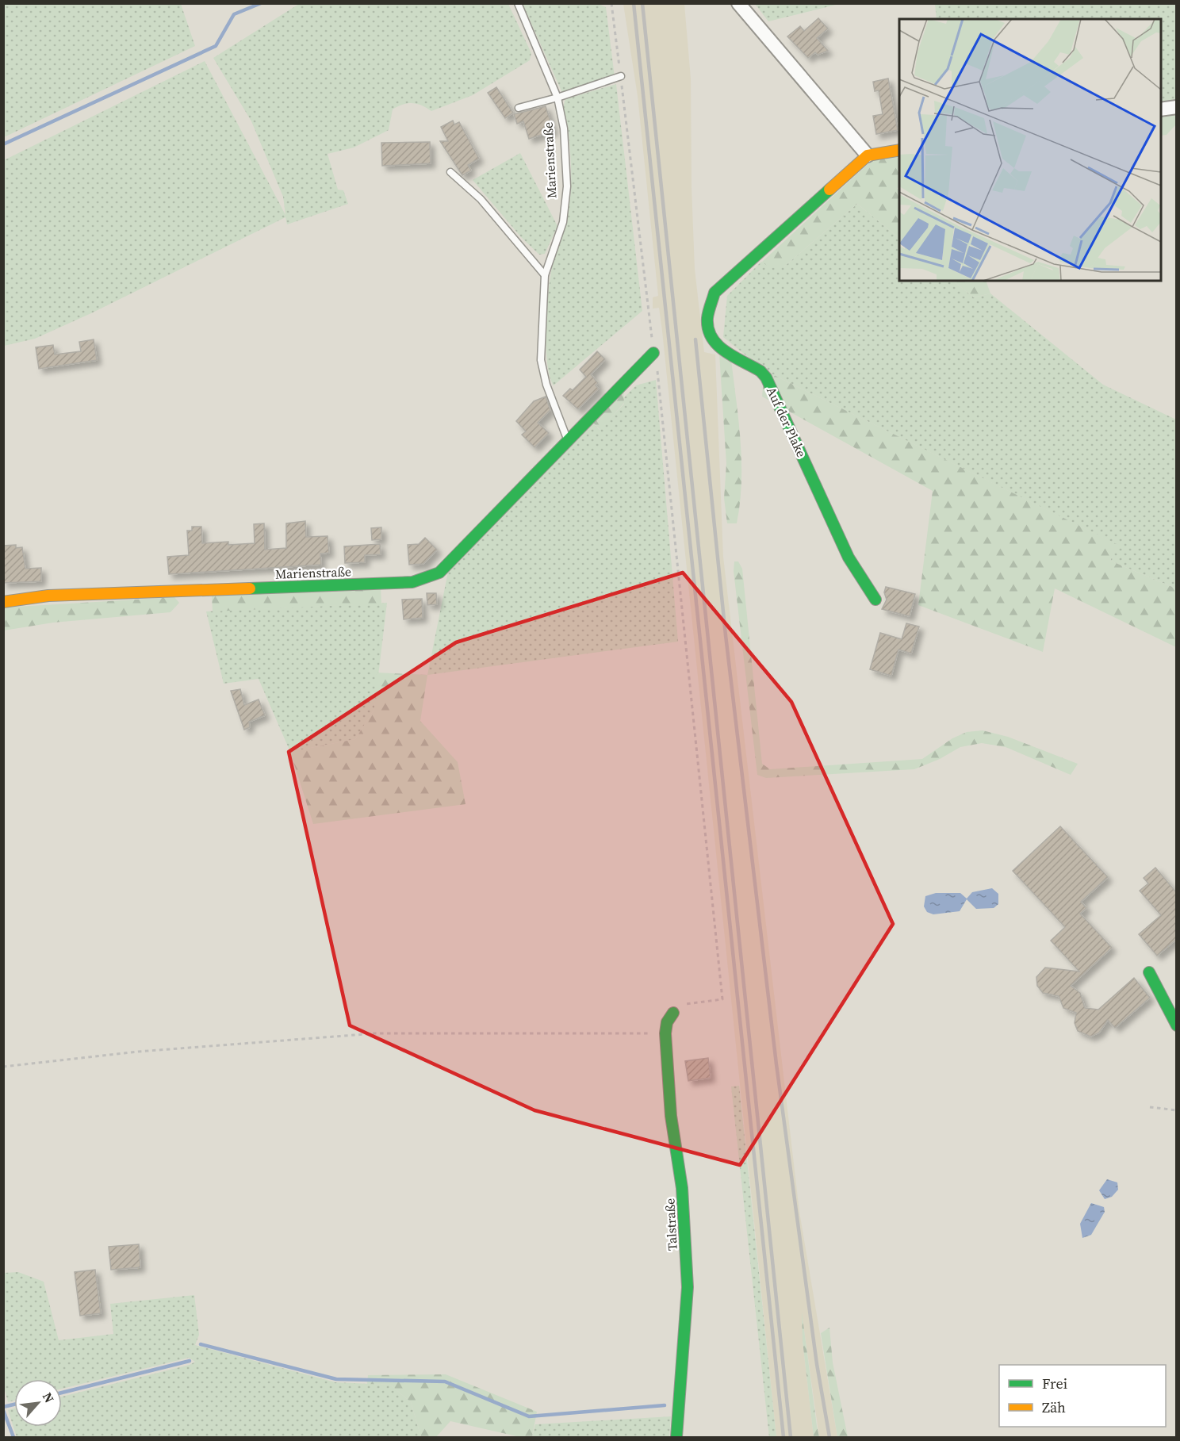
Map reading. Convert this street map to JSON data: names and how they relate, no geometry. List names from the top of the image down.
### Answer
{
  "streets": {
    "street": ["Marienstraße", "Auf der Plake", "Talstraße"]
  },
  "legend": ["Frei", "Zäh"],
  "north": "top right"
}
